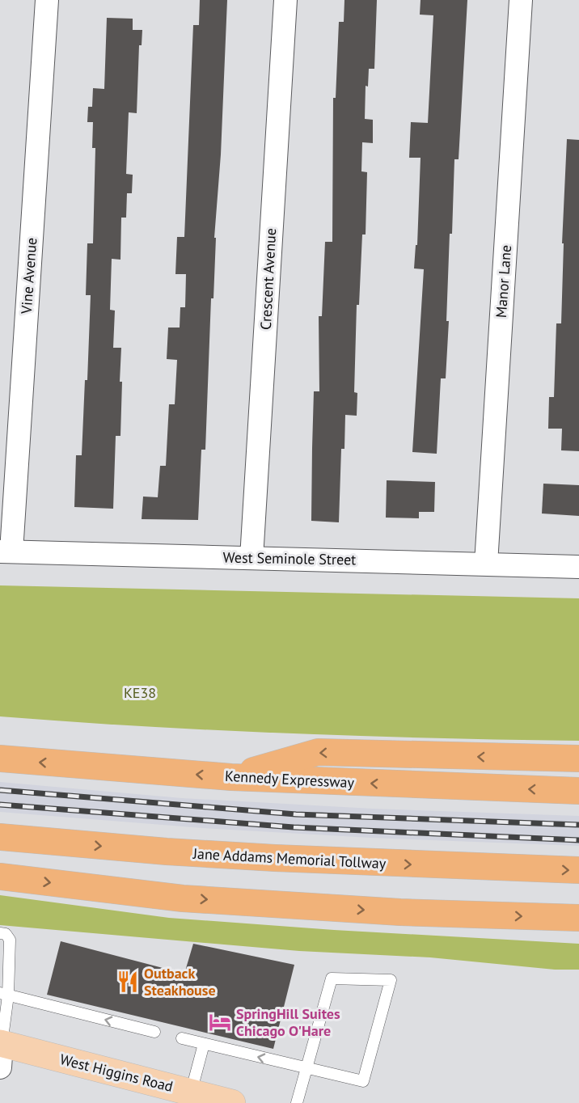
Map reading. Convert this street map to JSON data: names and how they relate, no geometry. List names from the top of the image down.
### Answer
{
  "streets": {
    "highway": ["Kennedy Expressway", "Jane Addams Memorial Tollway"],
    "main road": ["West Higgins Road"],
    "street": [
      "Vine Avenue",
      "Crescent Avenue",
      "Manor Lane",
      "West Seminole Street"
    ]
  },
  "crossings": [
    ["Vine Avenue", "West Seminole Street"],
    ["Crescent Avenue", "West Seminole Street"],
    ["Manor Lane", "West Seminole Street"]
  ],
  "parks": ["KE38"],
  "places": {
    "restaurant": ["Outback Steakhouse"],
    "hotel": ["SpringHill Suites Chicago O'Hare"]
  }
}
